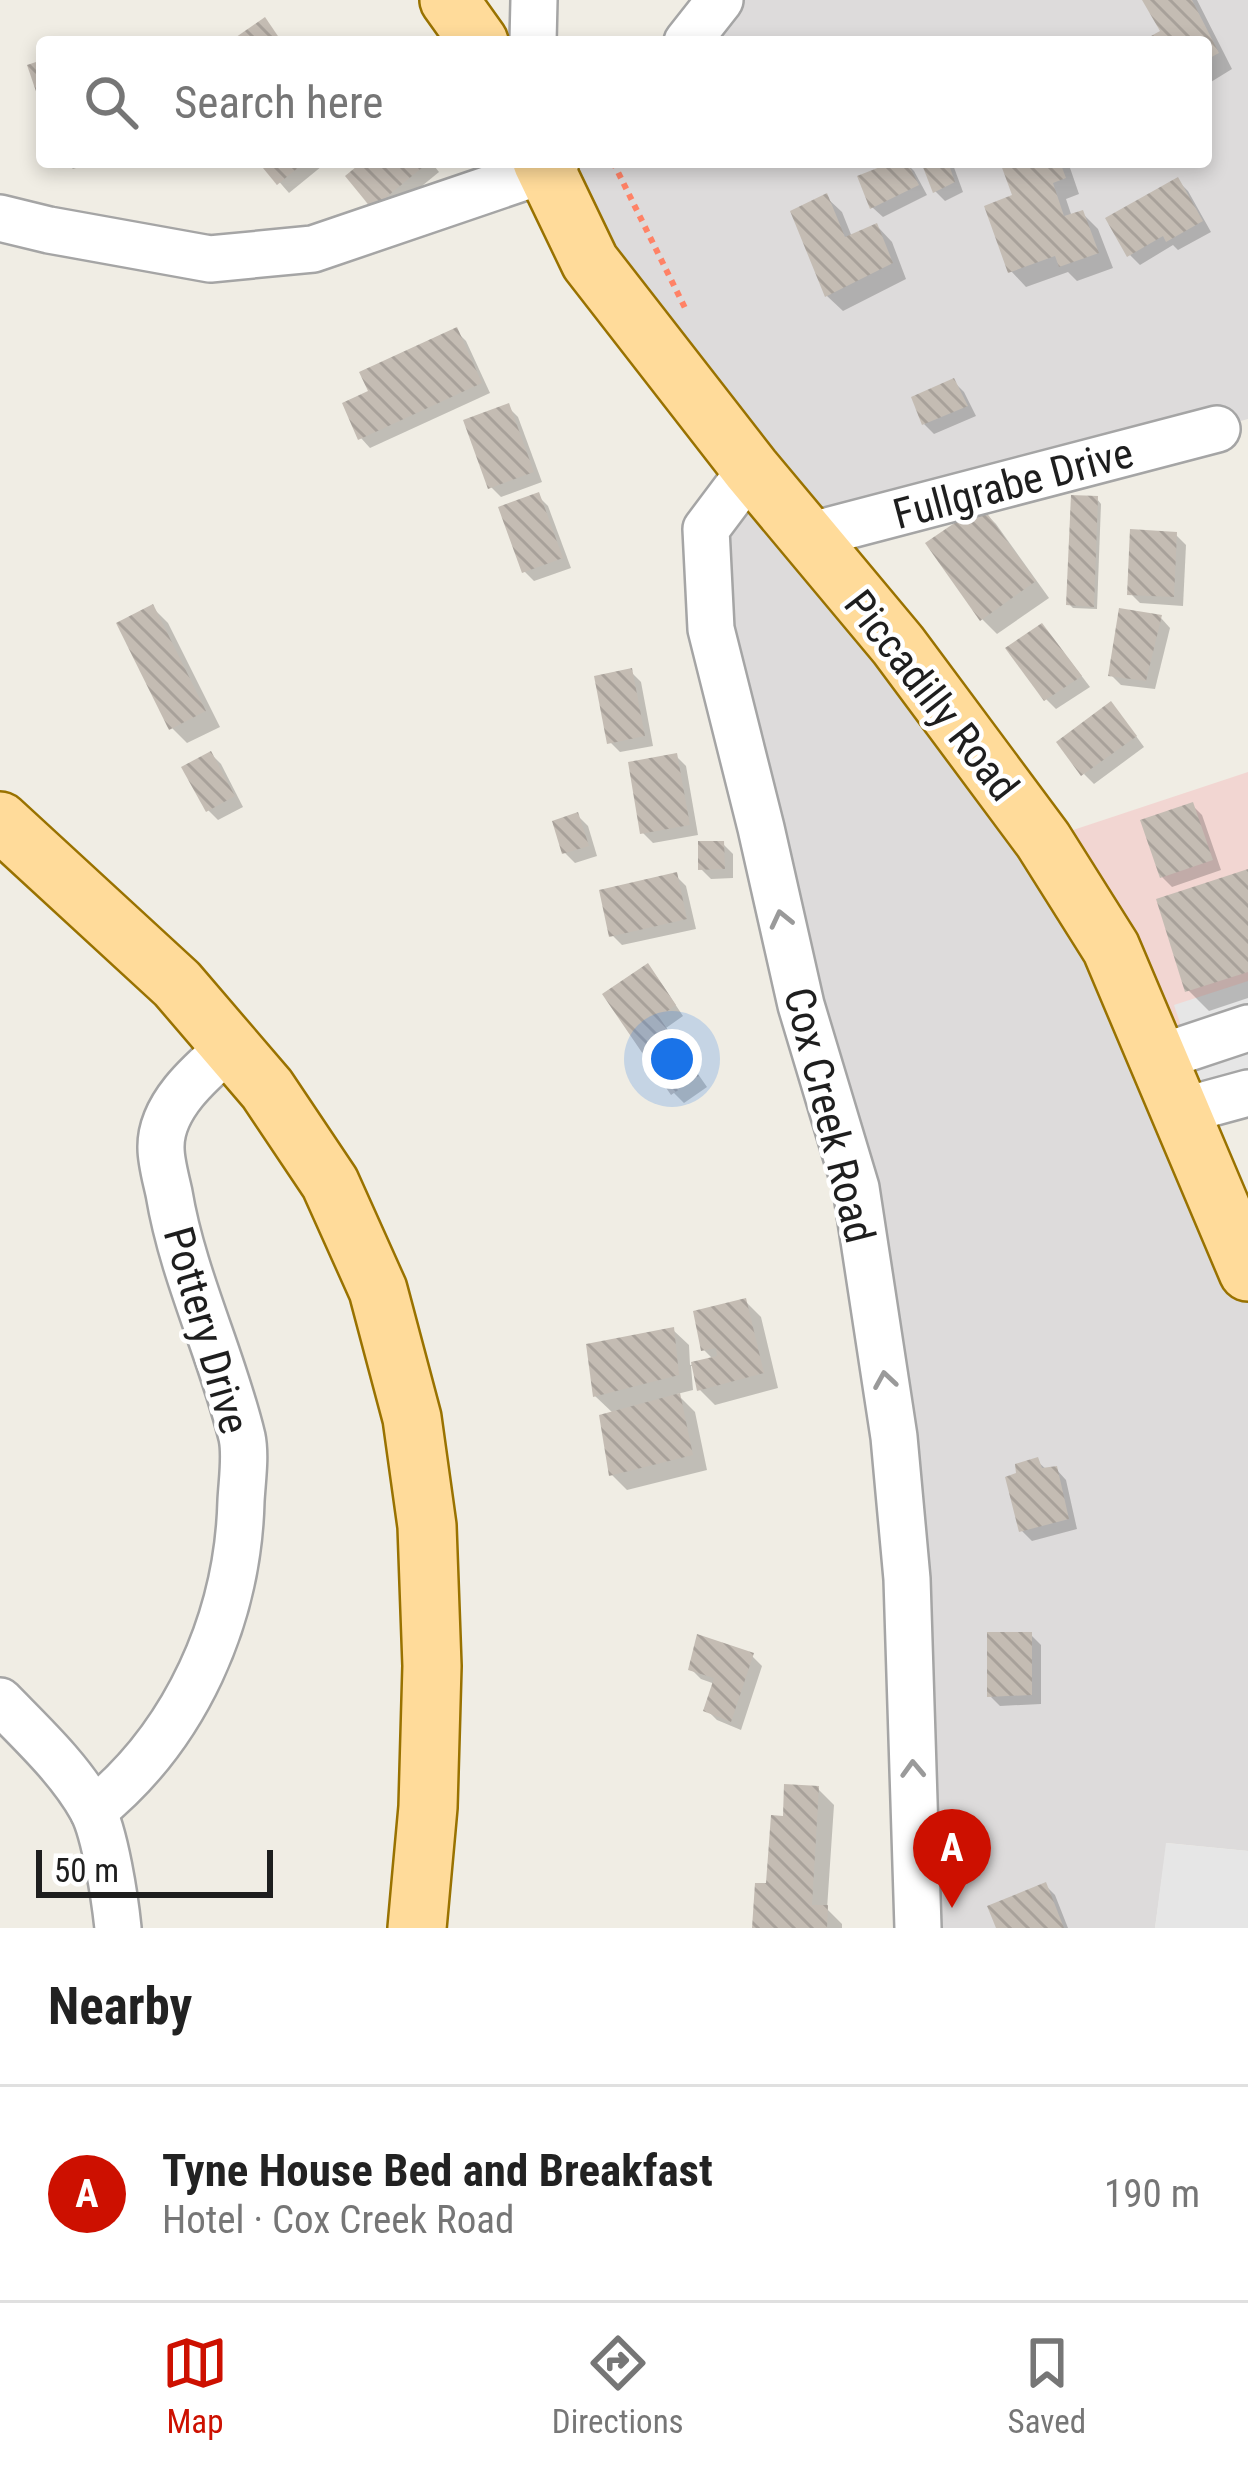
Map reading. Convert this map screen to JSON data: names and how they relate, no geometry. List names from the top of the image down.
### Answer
{
  "streets": {
    "main road": ["Piccadilly Road"],
    "street": ["Fullgrabe Drive", "Cox Creek Road", "Pottery Drive"]
  },
  "crossings": [
    ["Fullgrabe Drive", "Piccadilly Road"],
    ["Piccadilly Road", "Cox Creek Road"]
  ],
  "one_way": ["Cox Creek Road"],
  "scale_bar": "50 m",
  "page": {
    "search": "Search here",
    "pins": "A",
    "scale": "50 m",
    "heading": "Nearby",
    "list": [
      {
        "mark": "A",
        "name": "Tyne House Bed and Breakfast",
        "note": "Hotel · Cox Creek Road",
        "value": "190 m"
      }
    ],
    "nav": ["Map", "Directions", "Saved"]
  }
}
